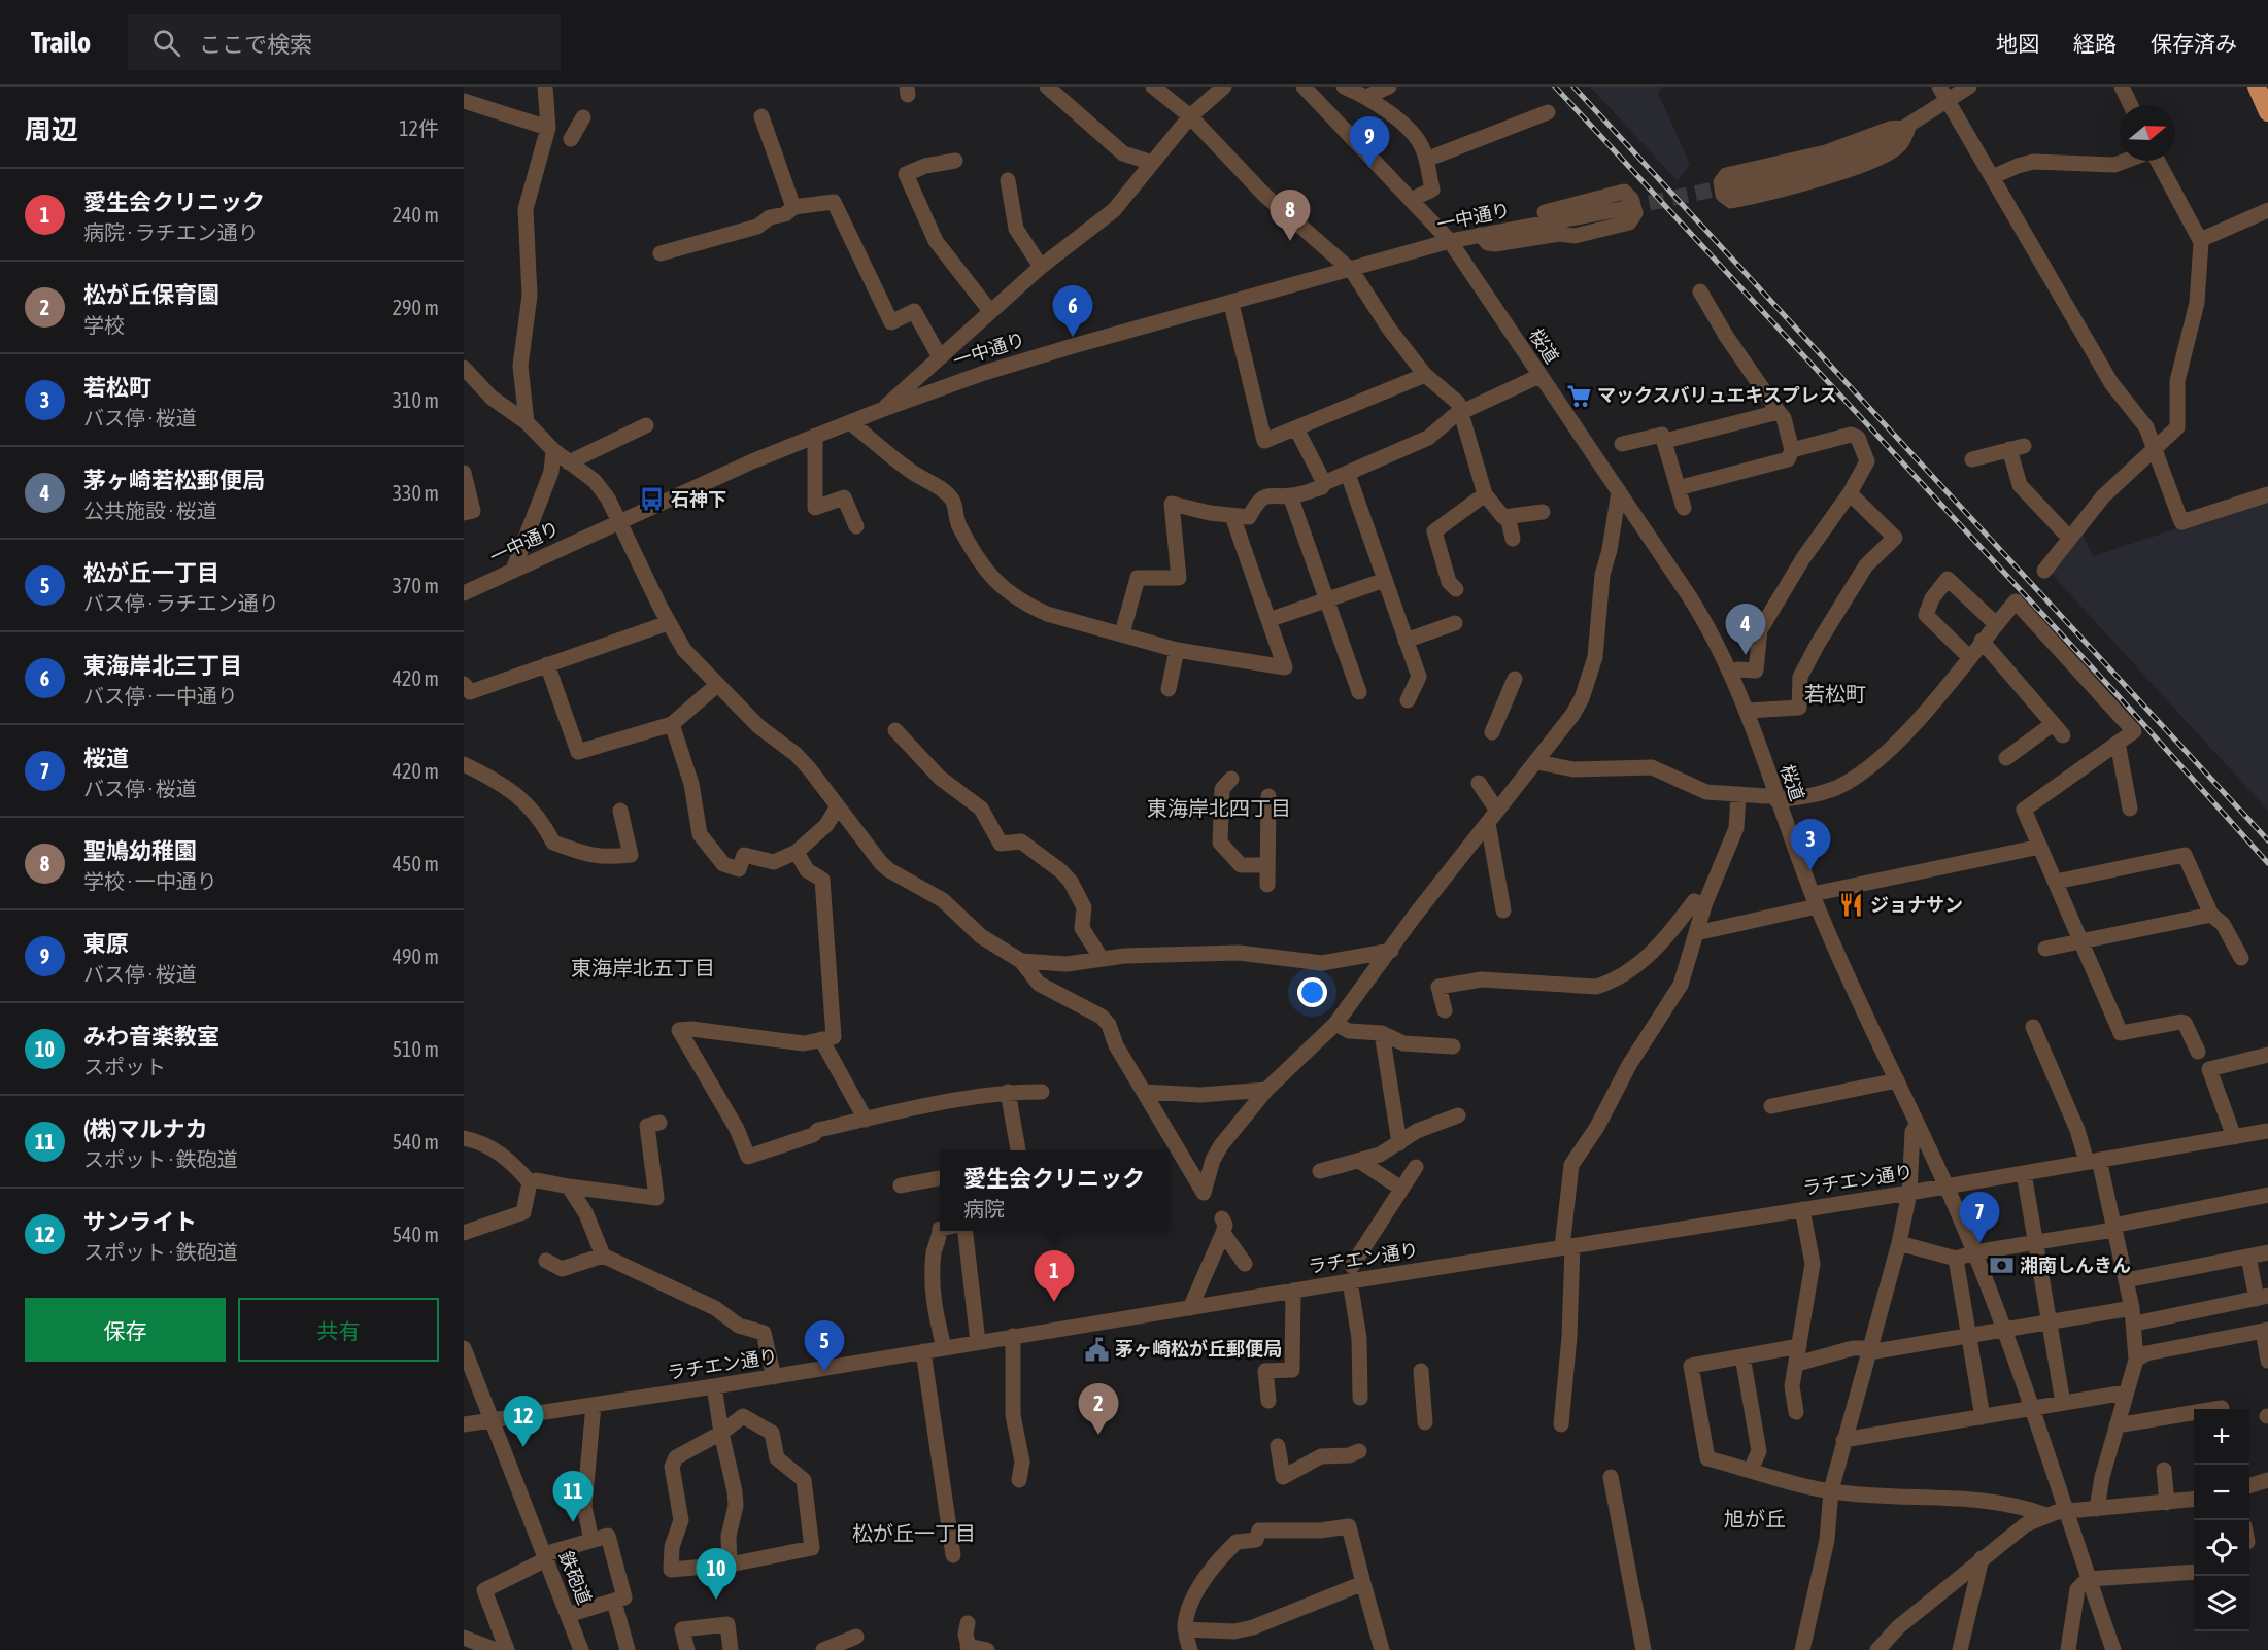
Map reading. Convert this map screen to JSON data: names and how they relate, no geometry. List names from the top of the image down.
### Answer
{
  "streets": {
    "street": [
      "一中通り",
      "桜道",
      "ラチエン通り",
      "鉄砲道"
    ]
  },
  "crossings": [
    ["一中通り", "桜道"],
    ["桜道", "ラチエン通り"],
    ["ラチエン通り", "鉄砲道"]
  ],
  "districts": [
    "若松町",
    "東海岸北四丁目",
    "東海岸北五丁目",
    "旭が丘",
    "松が丘一丁目"
  ],
  "places": {
    "supermarket": ["マックスバリュエキスプレス"],
    "bus stop": ["石神下"],
    "restaurant": ["ジョナサン"],
    "bank": ["湘南しんきん"],
    "public building": ["茅ヶ崎松が丘郵便局"]
  },
  "north": "right",
  "page": {
    "header": "Trailo",
    "search": "ここで検索",
    "nav": ["地図", "経路", "保存済み"],
    "heading": ["周辺", "12件"],
    "pins": [
      "9",
      "8",
      "6",
      "4",
      "3",
      "7",
      "1",
      "5",
      "2",
      "12",
      "11",
      "10"
    ],
    "list": [
      {
        "mark": "1",
        "name": "愛生会クリニック",
        "note": "病院 · ラチエン通り",
        "value": "240 m"
      },
      {
        "mark": "2",
        "name": "松が丘保育園",
        "note": "学校",
        "value": "290 m"
      },
      {
        "mark": "3",
        "name": "若松町",
        "note": "バス停 · 桜道",
        "value": "310 m"
      },
      {
        "mark": "4",
        "name": "茅ヶ崎若松郵便局",
        "note": "公共施設 · 桜道",
        "value": "330 m"
      },
      {
        "mark": "5",
        "name": "松が丘一丁目",
        "note": "バス停 · ラチエン通り",
        "value": "370 m"
      },
      {
        "mark": "6",
        "name": "東海岸北三丁目",
        "note": "バス停 · 一中通り",
        "value": "420 m"
      },
      {
        "mark": "7",
        "name": "桜道",
        "note": "バス停 · 桜道",
        "value": "420 m"
      },
      {
        "mark": "8",
        "name": "聖鳩幼稚園",
        "note": "学校 · 一中通り",
        "value": "450 m"
      },
      {
        "mark": "9",
        "name": "東原",
        "note": "バス停 · 桜道",
        "value": "490 m"
      },
      {
        "mark": "10",
        "name": "みわ音楽教室",
        "note": "スポット",
        "value": "510 m"
      },
      {
        "mark": "11",
        "name": "(株)マルナカ",
        "note": "スポット · 鉄砲道",
        "value": "540 m"
      },
      {
        "mark": "12",
        "name": "サンライト",
        "note": "スポット · 鉄砲道",
        "value": "540 m"
      }
    ],
    "popup": ["愛生会クリニック", "病院"],
    "buttons": ["保存", "共有"],
    "map_buttons": ["+", "−"]
  }
}
